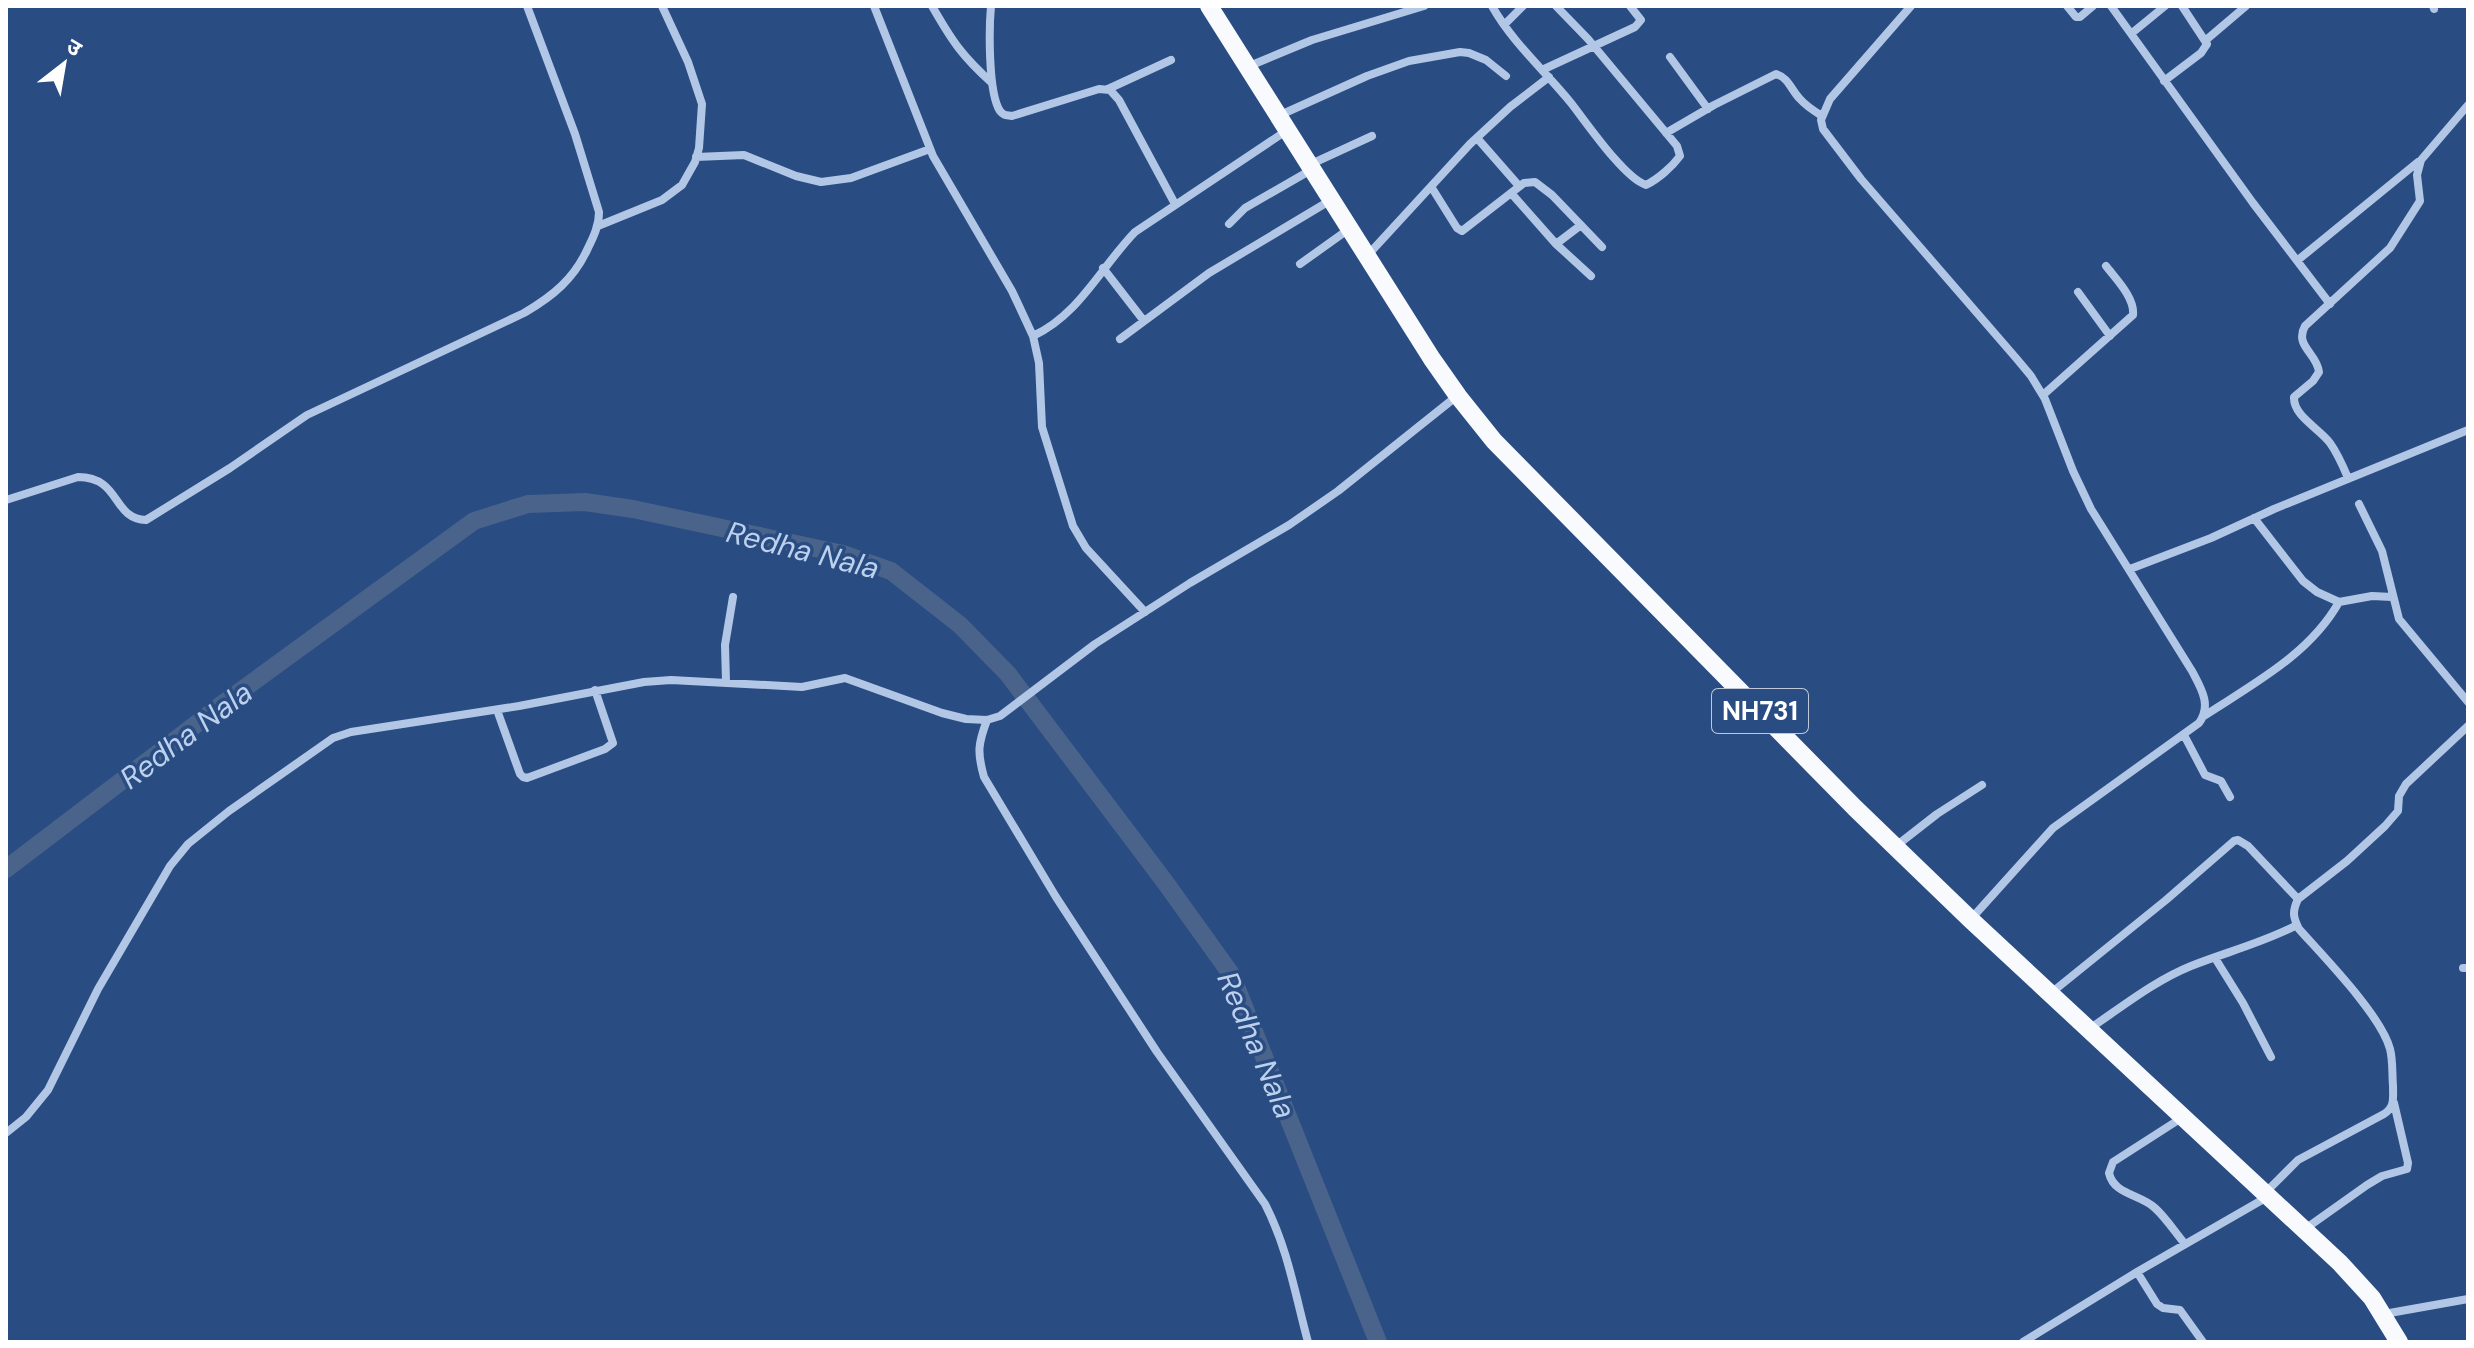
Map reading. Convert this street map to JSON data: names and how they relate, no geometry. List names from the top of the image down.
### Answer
{
  "streets": {
    "highway": ["NH731"]
  },
  "water": ["Redha Nala"],
  "north": "top right"
}
